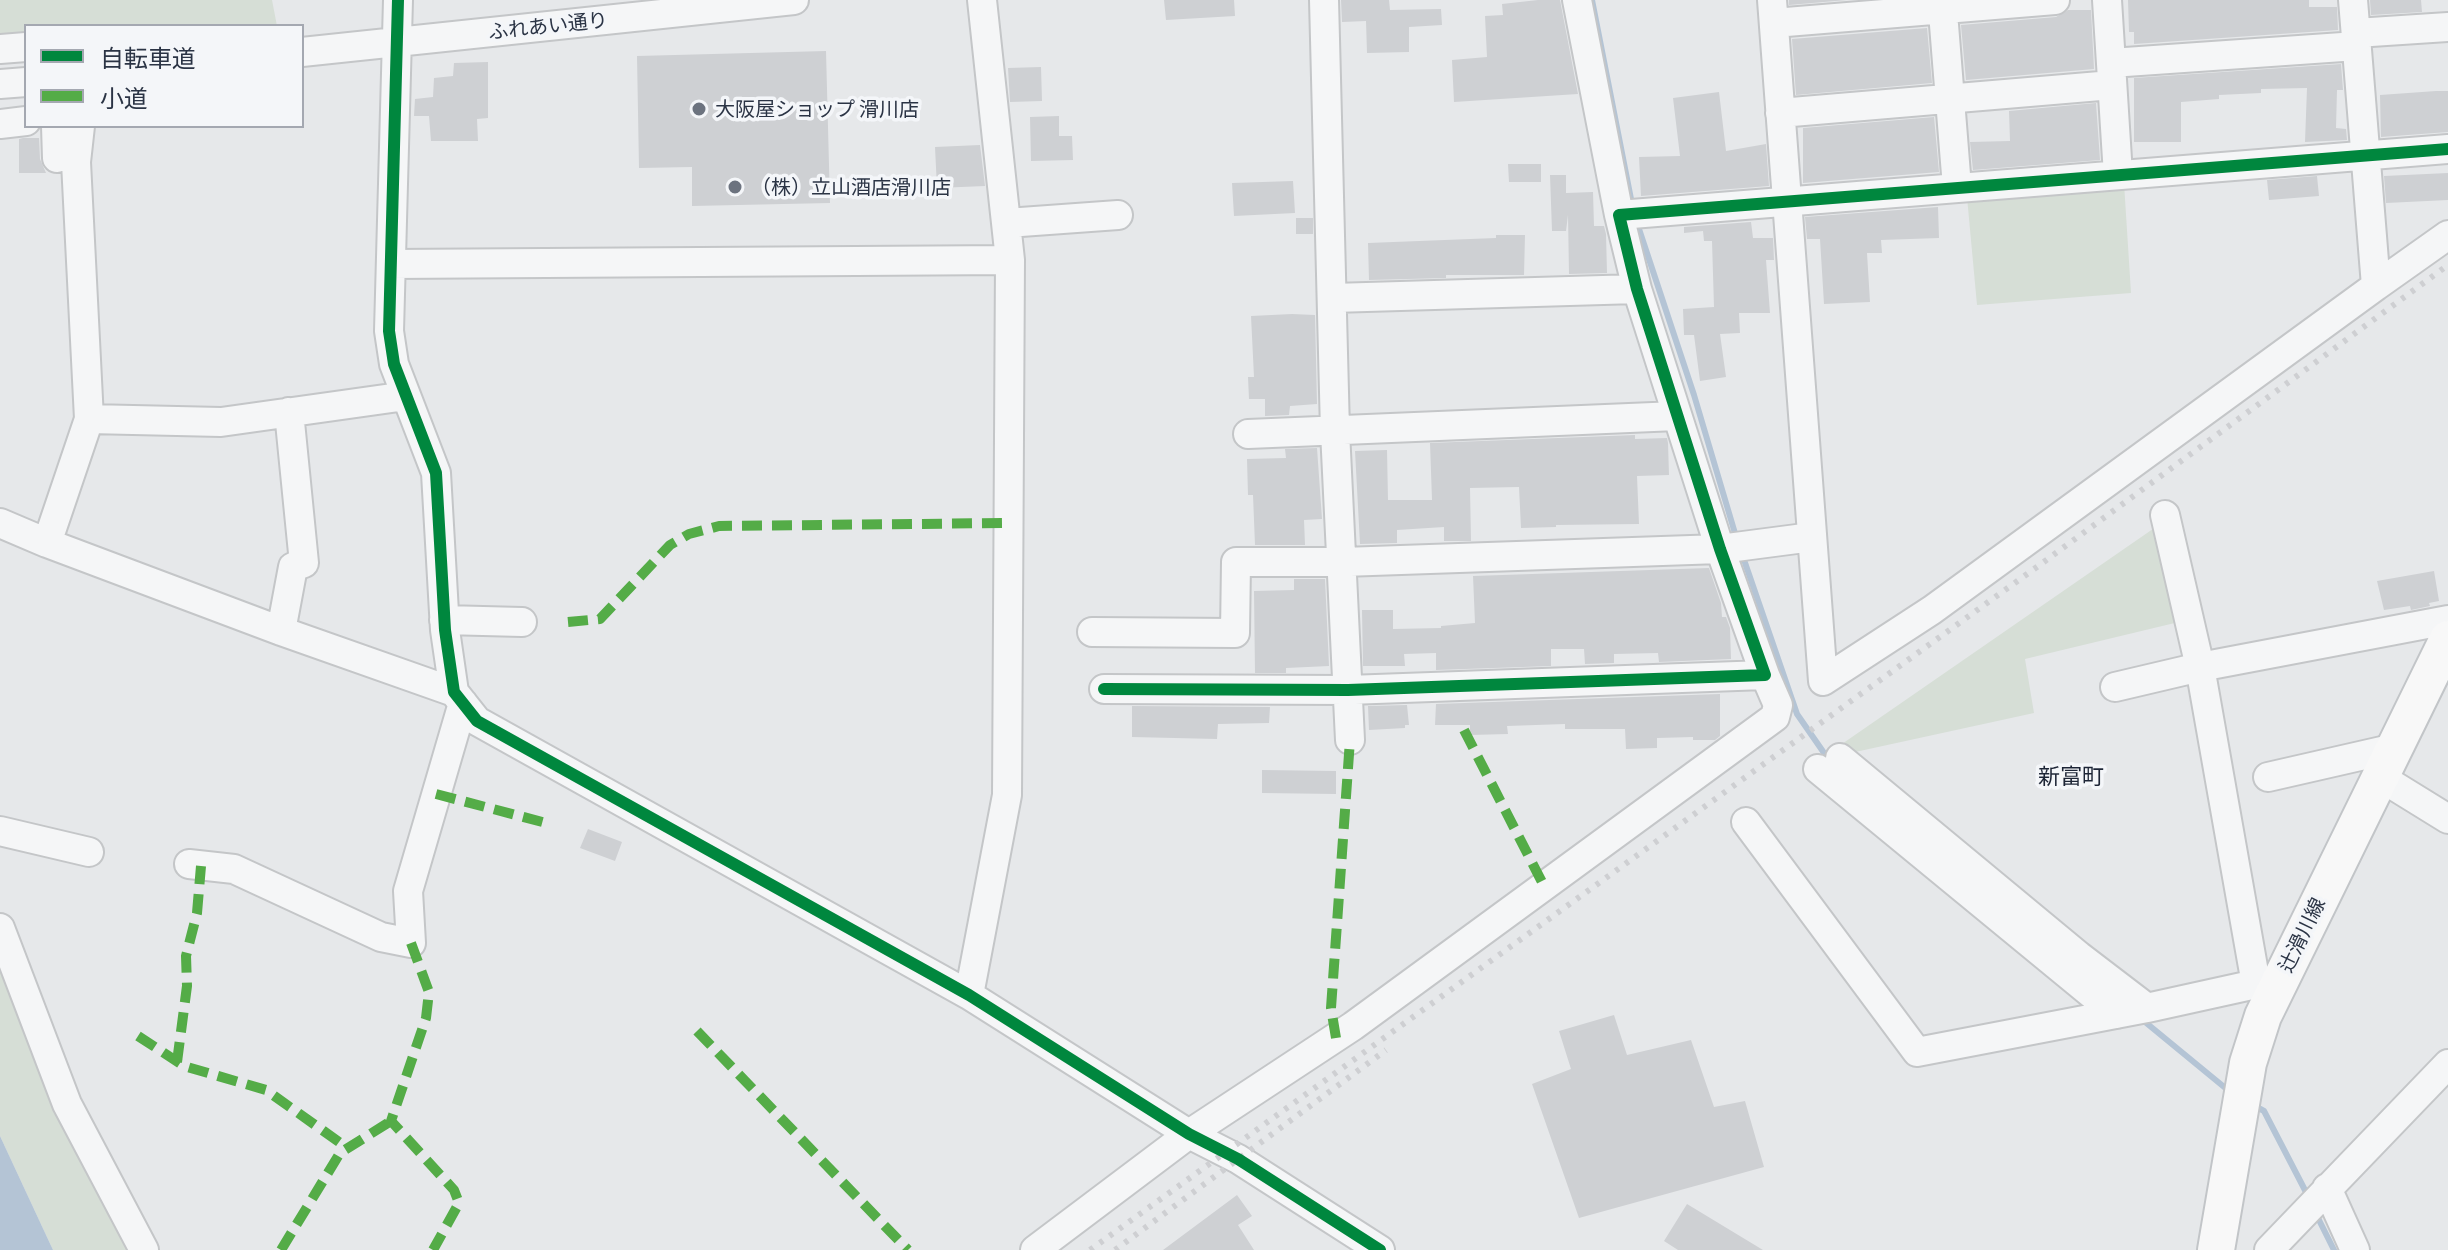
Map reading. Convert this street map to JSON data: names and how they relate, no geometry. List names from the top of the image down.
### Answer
{
  "streets": {
    "main road": ["辻滑川線"],
    "street": ["ふれあい通り"]
  },
  "districts": ["新富町"],
  "places": ["大阪屋ショップ 滑川店", "（株）立山酒店滑川店"],
  "legend": ["自転車道", "小道"]
}
